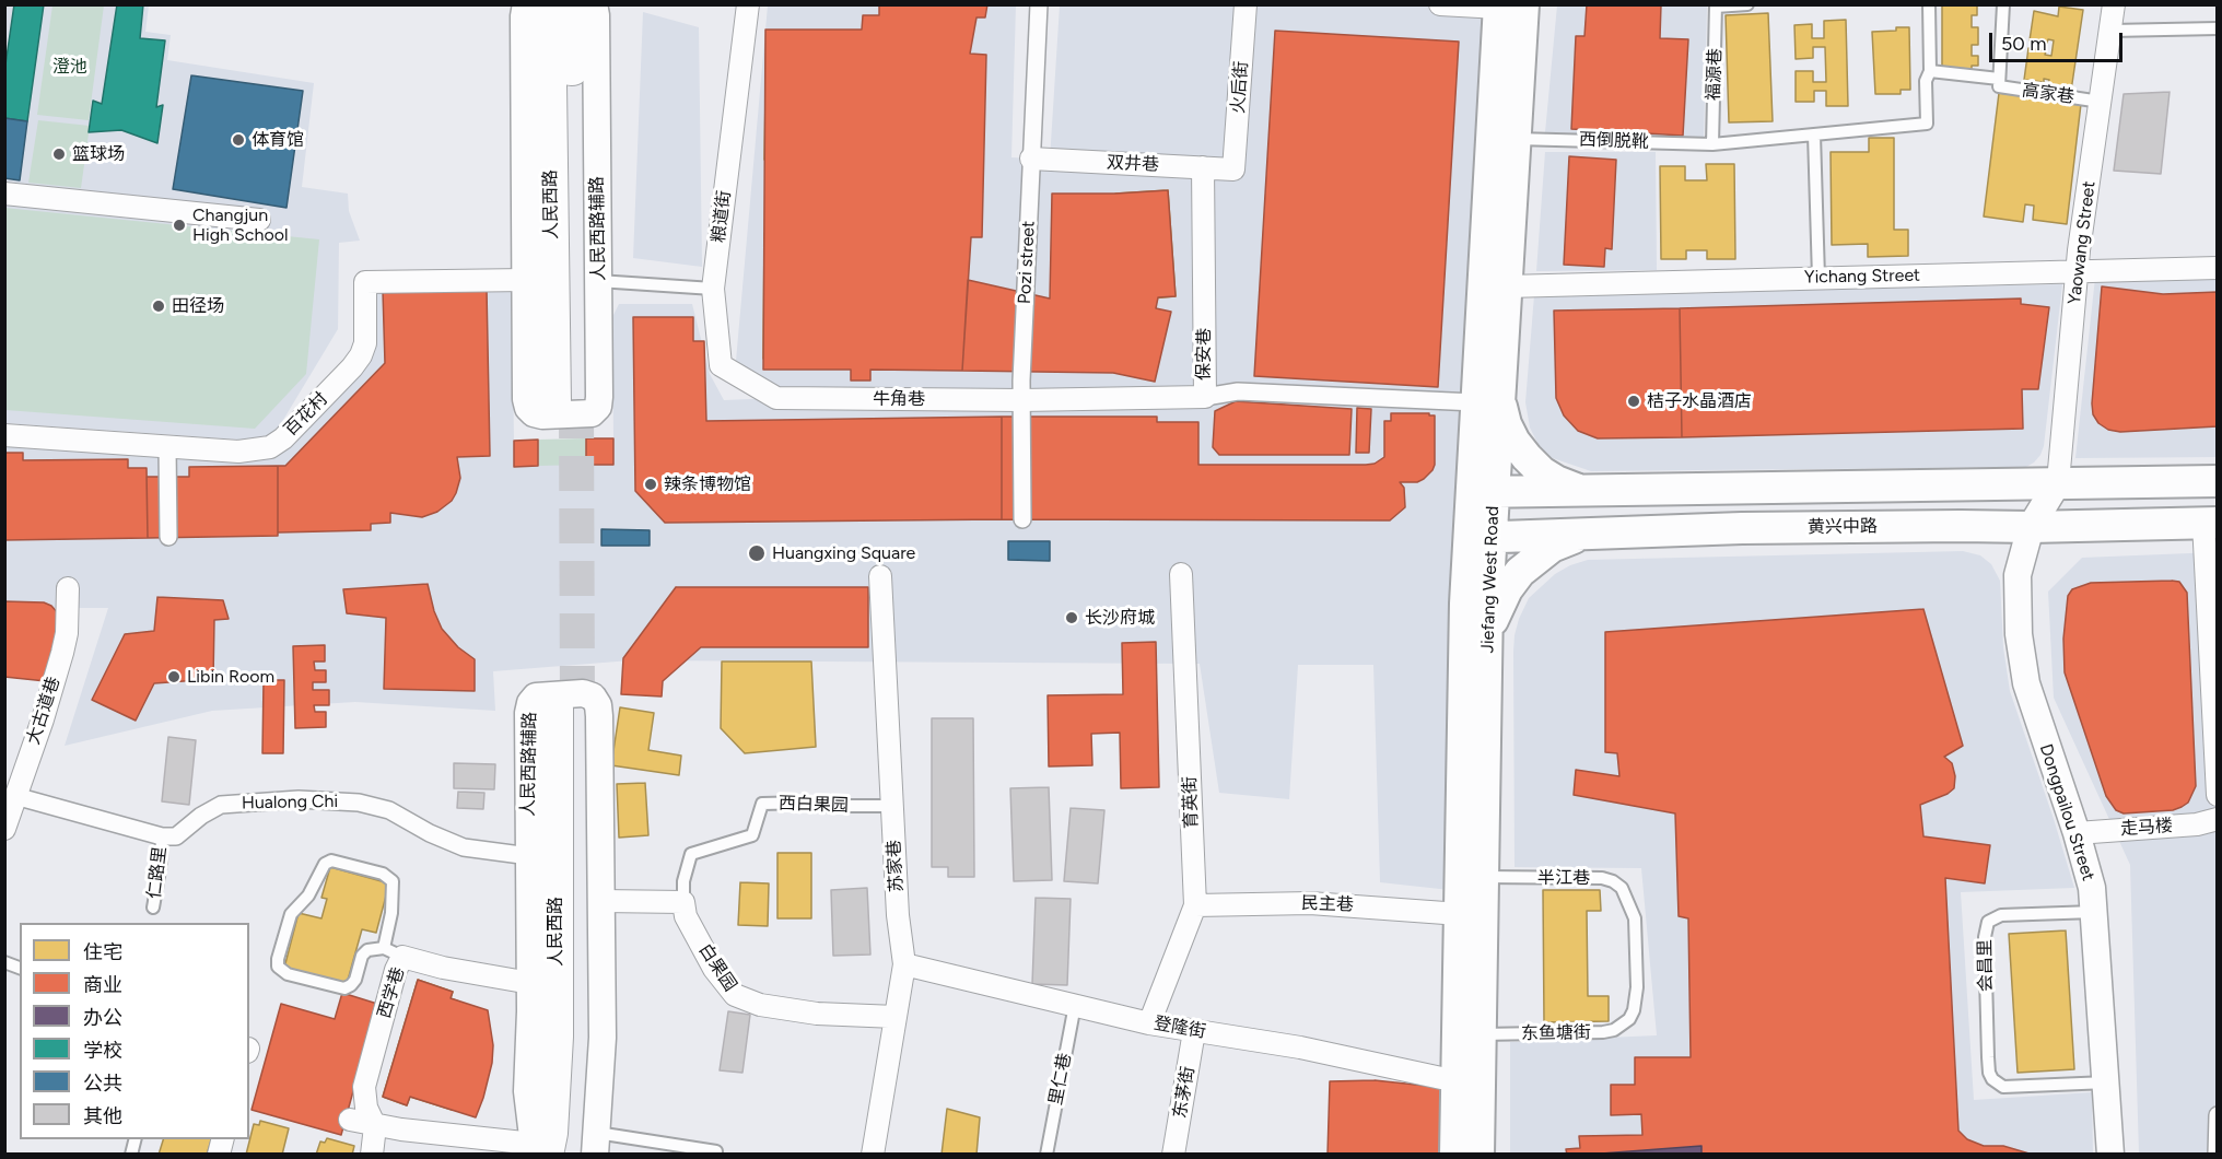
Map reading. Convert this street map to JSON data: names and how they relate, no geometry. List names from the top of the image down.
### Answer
{
  "streets": {
    "main road": ["人民西路", "黄兴中路", "Jiefang West Road"],
    "street": [
      "火后街",
      "双井巷",
      "粮道街",
      "人民西路辅路",
      "Yaowang Street",
      "Pozi street",
      "Yichang Street",
      "保安巷",
      "牛角巷",
      "百花村",
      "大古道巷",
      "Hualong Chi",
      "育英街",
      "Dongpailou Street",
      "走马楼",
      "苏家巷",
      "民主巷",
      "白果园",
      "西学巷",
      "登隆街",
      "东茅街"
    ],
    "lane": [
      "福源巷",
      "高家巷",
      "西倒脱靴",
      "西白果园",
      "仁路里",
      "半江巷",
      "会昌里",
      "东鱼塘街",
      "里仁巷"
    ]
  },
  "crossings": [
    ["福源巷", "西倒脱靴"],
    ["火后街", "双井巷"],
    ["高家巷", "Yaowang Street"],
    ["西倒脱靴", "Jiefang West Road"],
    ["双井巷", "Pozi street"],
    ["双井巷", "保安巷"],
    ["人民西路", "人民西路辅路"],
    ["粮道街", "牛角巷"],
    ["人民西路辅路", "百花村"],
    ["人民西路辅路", "Hualong Chi"],
    ["人民西路辅路", "西学巷"],
    ["Yaowang Street", "Yichang Street"],
    ["Yaowang Street", "Dongpailou Street"],
    ["Pozi street", "保安巷"],
    ["Pozi street", "牛角巷"],
    ["Yichang Street", "Jiefang West Road"],
    ["保安巷", "牛角巷"],
    ["黄兴中路", "Jiefang West Road"],
    ["黄兴中路", "Dongpailou Street"],
    ["Jiefang West Road", "半江巷"],
    ["Jiefang West Road", "民主巷"],
    ["Jiefang West Road", "登隆街"],
    ["Jiefang West Road", "东鱼塘街"],
    ["Hualong Chi", "仁路里"],
    ["育英街", "民主巷"],
    ["育英街", "登隆街"],
    ["西白果园", "苏家巷"],
    ["西白果园", "白果园"],
    ["Dongpailou Street", "走马楼"],
    ["Dongpailou Street", "会昌里"],
    ["苏家巷", "白果园"],
    ["苏家巷", "登隆街"],
    ["半江巷", "东鱼塘街"],
    ["登隆街", "里仁巷"],
    ["登隆街", "东茅街"]
  ],
  "parks": ["澄池"],
  "places": [
    "体育馆",
    "篮球场",
    "Changjun High School",
    "田径场",
    "桔子水晶酒店",
    "辣条博物馆",
    "Huangxing Square",
    "长沙府城",
    "Libin Room"
  ],
  "legend": [
    "住宅",
    "商业",
    "办公",
    "学校",
    "公共",
    "其他"
  ],
  "scale_bar": "50 m"
}
